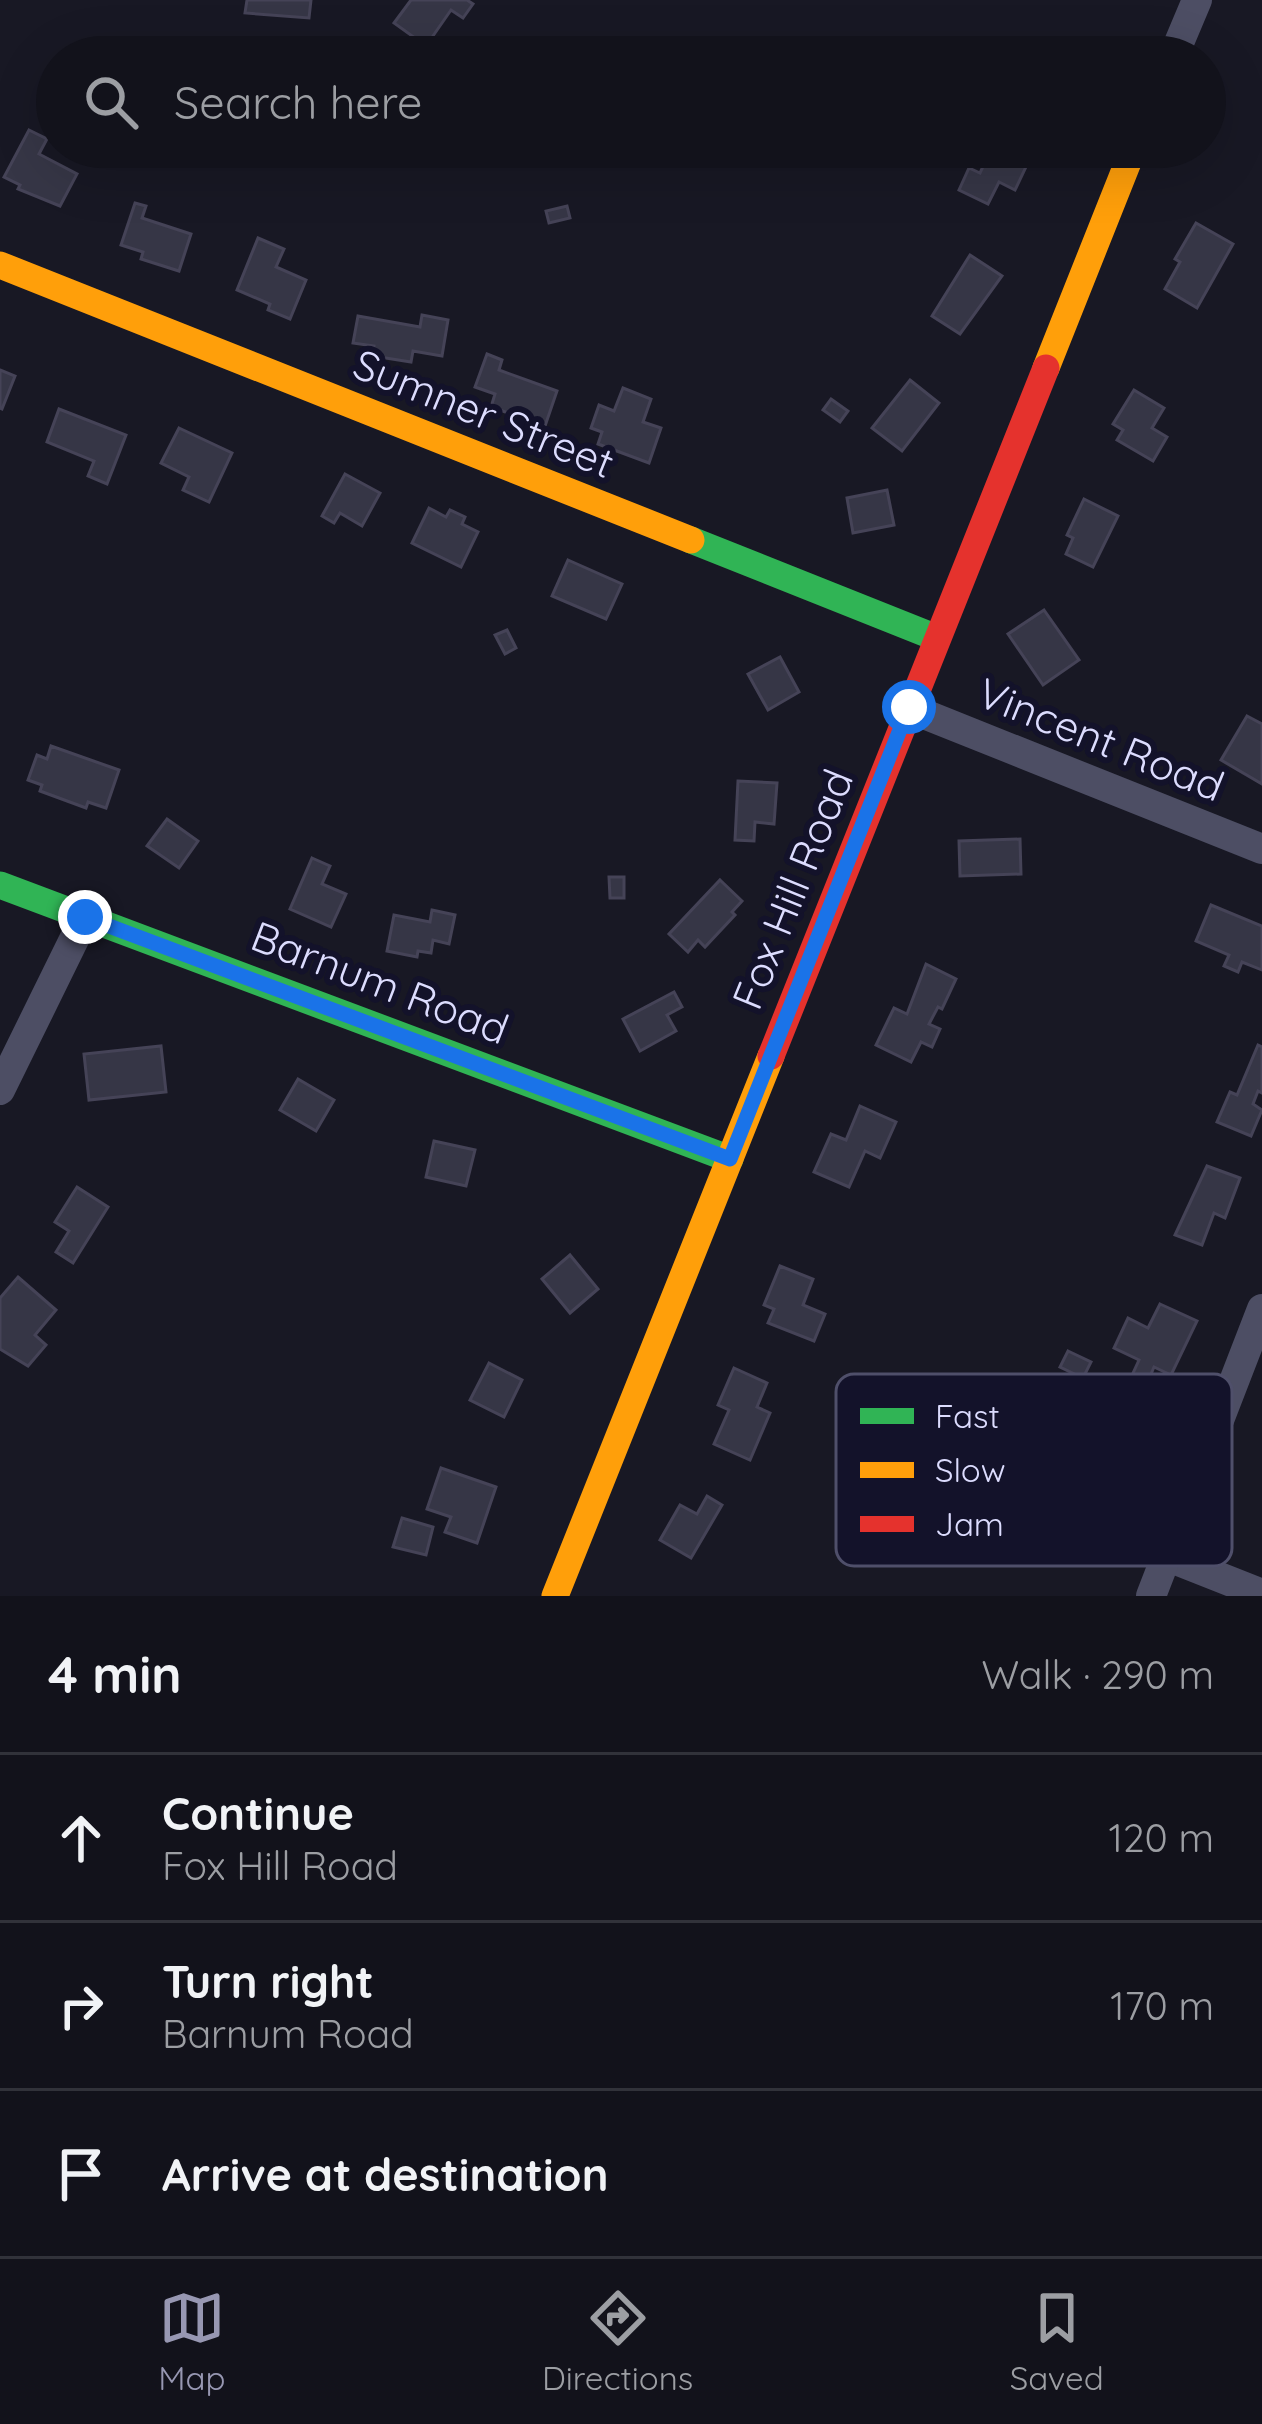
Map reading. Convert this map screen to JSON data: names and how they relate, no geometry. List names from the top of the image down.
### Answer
{
  "streets": {
    "street": [
      "Sumner Street",
      "Vincent Road",
      "Fox Hill Road",
      "Barnum Road"
    ]
  },
  "crossings": [
    ["Sumner Street", "Fox Hill Road"],
    ["Vincent Road", "Fox Hill Road"],
    ["Fox Hill Road", "Barnum Road"]
  ],
  "legend": ["Fast", "Slow", "Jam"],
  "page": {
    "search": "Search here",
    "heading": ["4 min", "Walk · 290 m"],
    "list": [
      ["Continue", "Fox Hill Road", "120 m"],
      ["Turn right", "Barnum Road", "170 m"],
      "Arrive at destination"
    ],
    "nav": ["Map", "Directions", "Saved"]
  }
}
